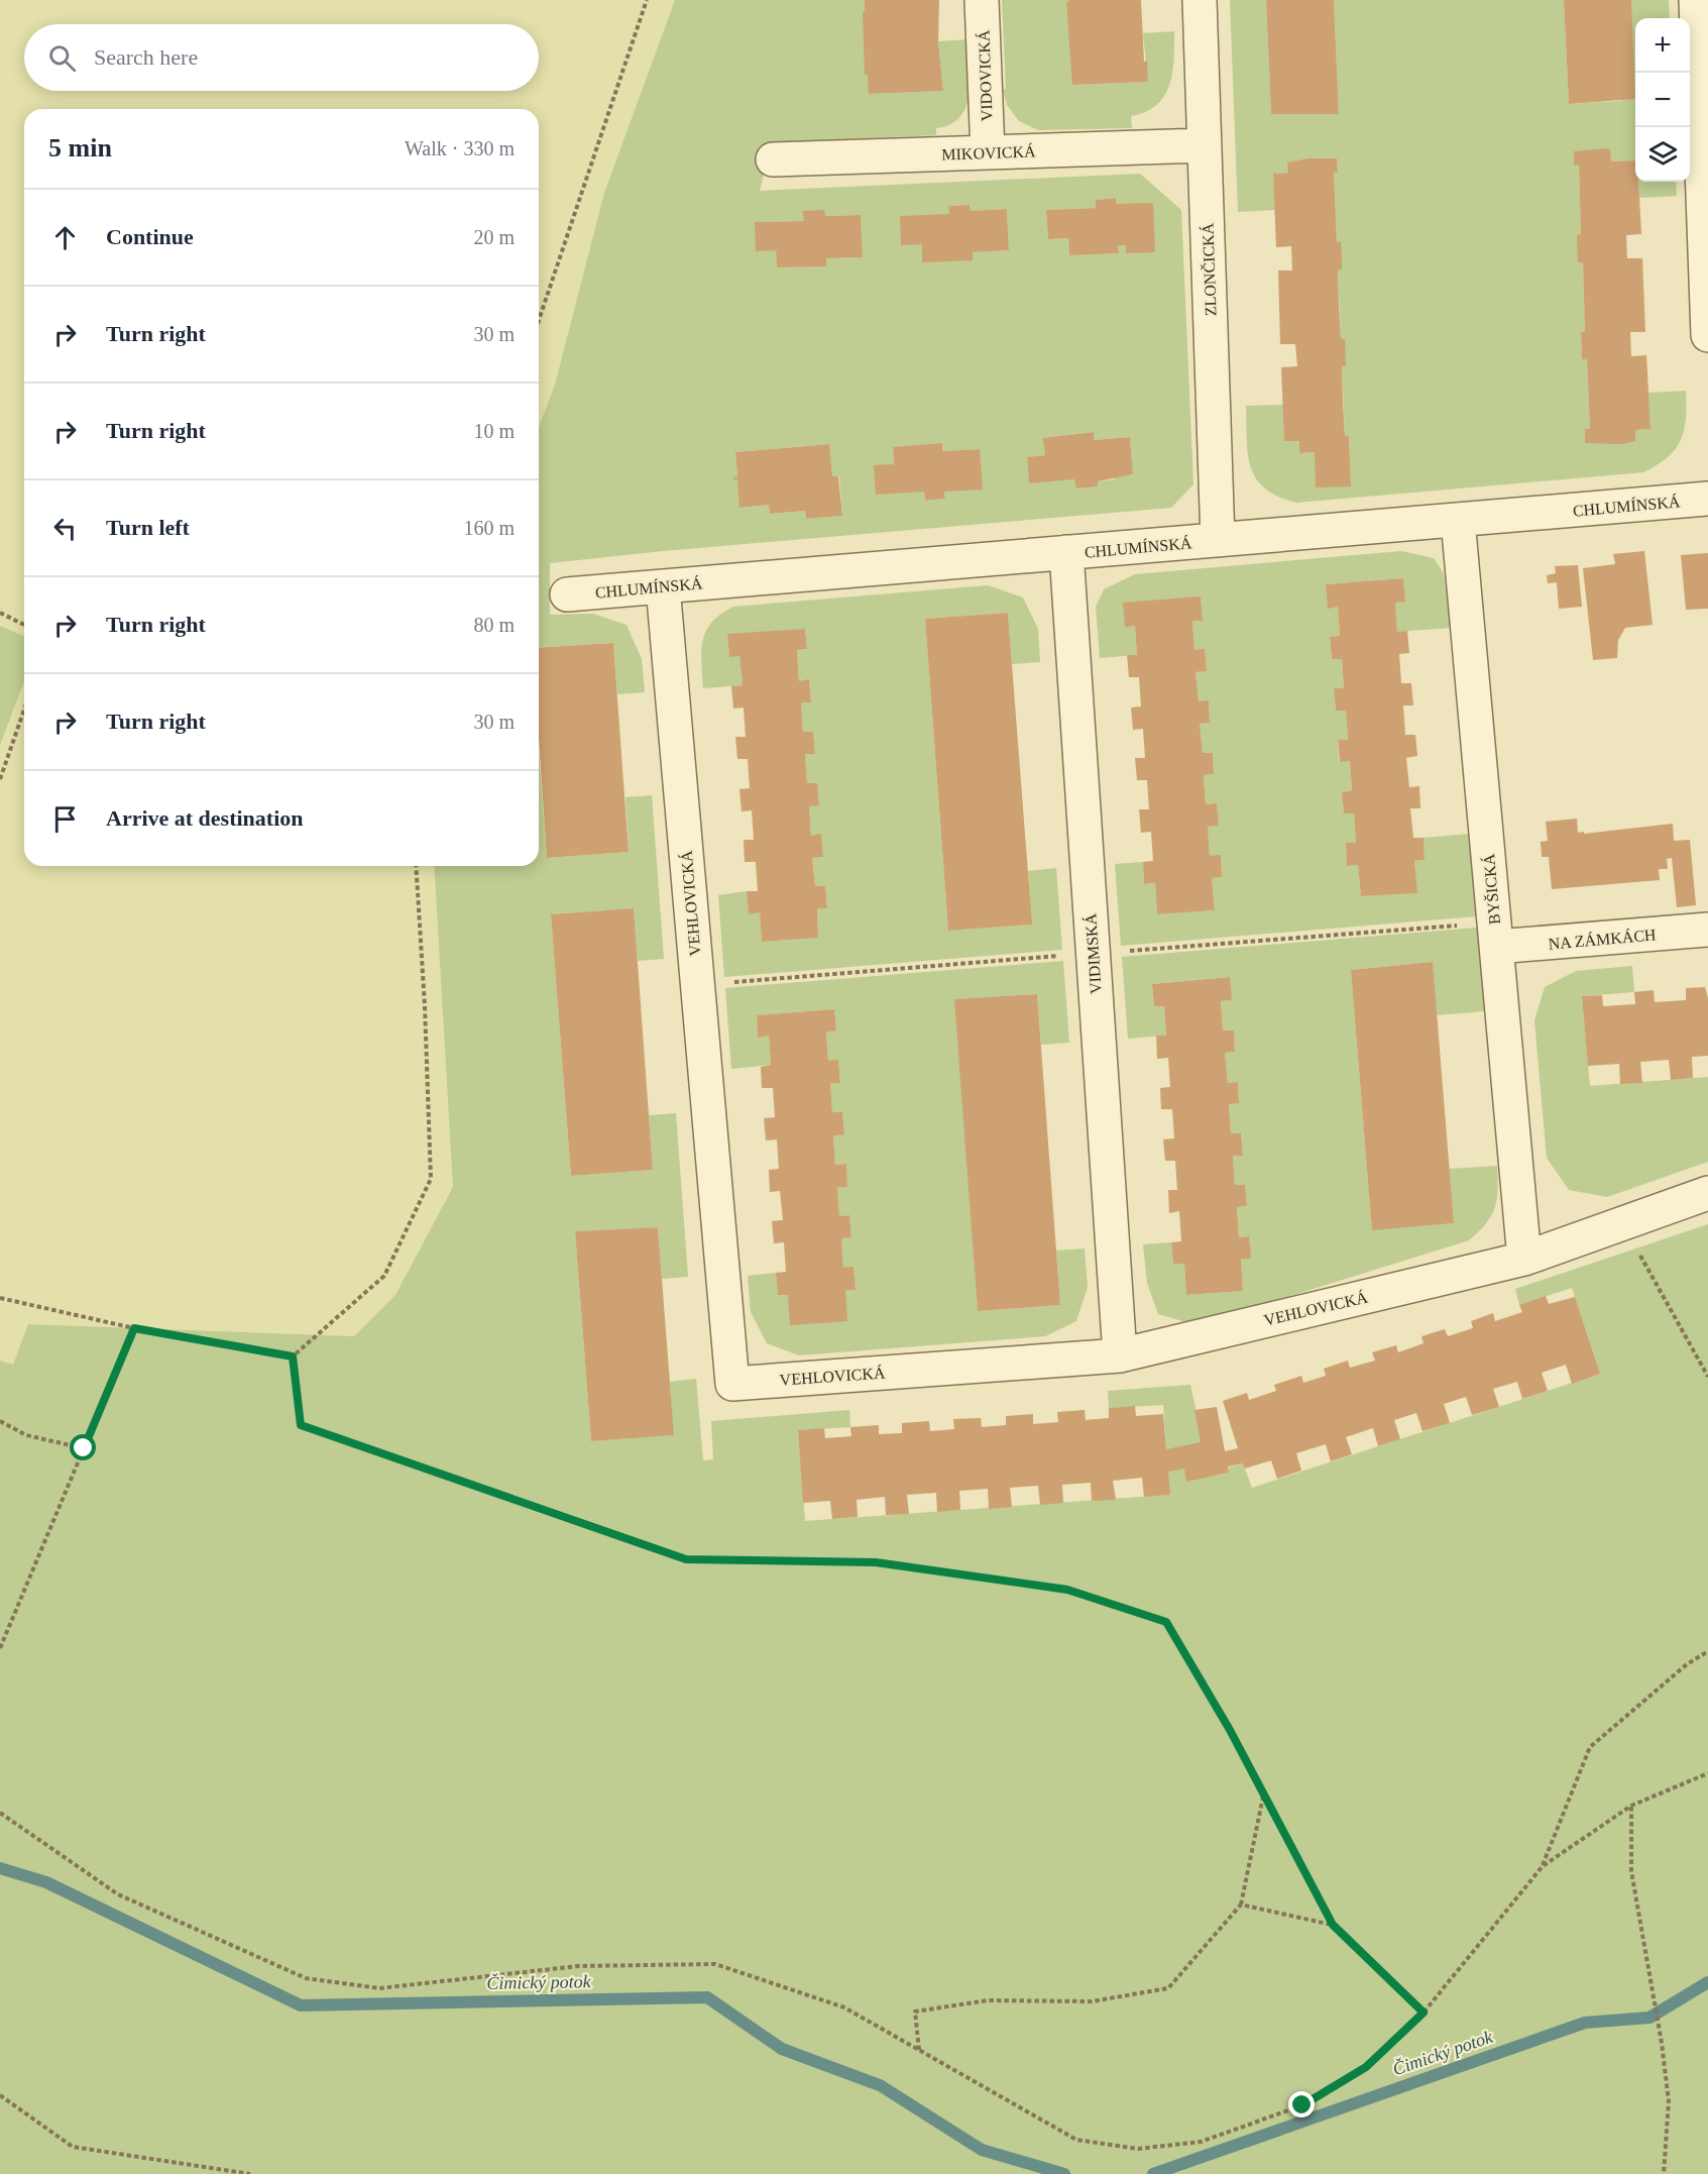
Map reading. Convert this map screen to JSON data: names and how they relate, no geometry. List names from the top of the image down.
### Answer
{
  "streets": {
    "street": [
      "VIDOVICKÁ",
      "MIKOVICKÁ",
      "ZLONČICKÁ",
      "CHLUMÍNSKÁ",
      "BYŠICKÁ",
      "VEHLOVICKÁ",
      "NA ZÁMKÁCH",
      "VIDIMSKÁ"
    ]
  },
  "crossings": [
    ["VIDOVICKÁ", "MIKOVICKÁ"],
    ["MIKOVICKÁ", "ZLONČICKÁ"],
    ["ZLONČICKÁ", "CHLUMÍNSKÁ"],
    ["CHLUMÍNSKÁ", "BYŠICKÁ"],
    ["CHLUMÍNSKÁ", "VEHLOVICKÁ"],
    ["CHLUMÍNSKÁ", "VIDIMSKÁ"],
    ["BYŠICKÁ", "VEHLOVICKÁ"],
    ["BYŠICKÁ", "NA ZÁMKÁCH"],
    ["VEHLOVICKÁ", "VIDIMSKÁ"]
  ],
  "water": ["Čimický potok"],
  "page": {
    "map_buttons": ["+", "−"],
    "search": "Search here",
    "heading": ["5 min", "Walk · 330 m"],
    "list": [
      ["Continue", "20 m"],
      ["Turn right", "30 m"],
      ["Turn right", "10 m"],
      ["Turn left", "160 m"],
      ["Turn right", "80 m"],
      ["Turn right", "30 m"],
      "Arrive at destination"
    ]
  }
}
